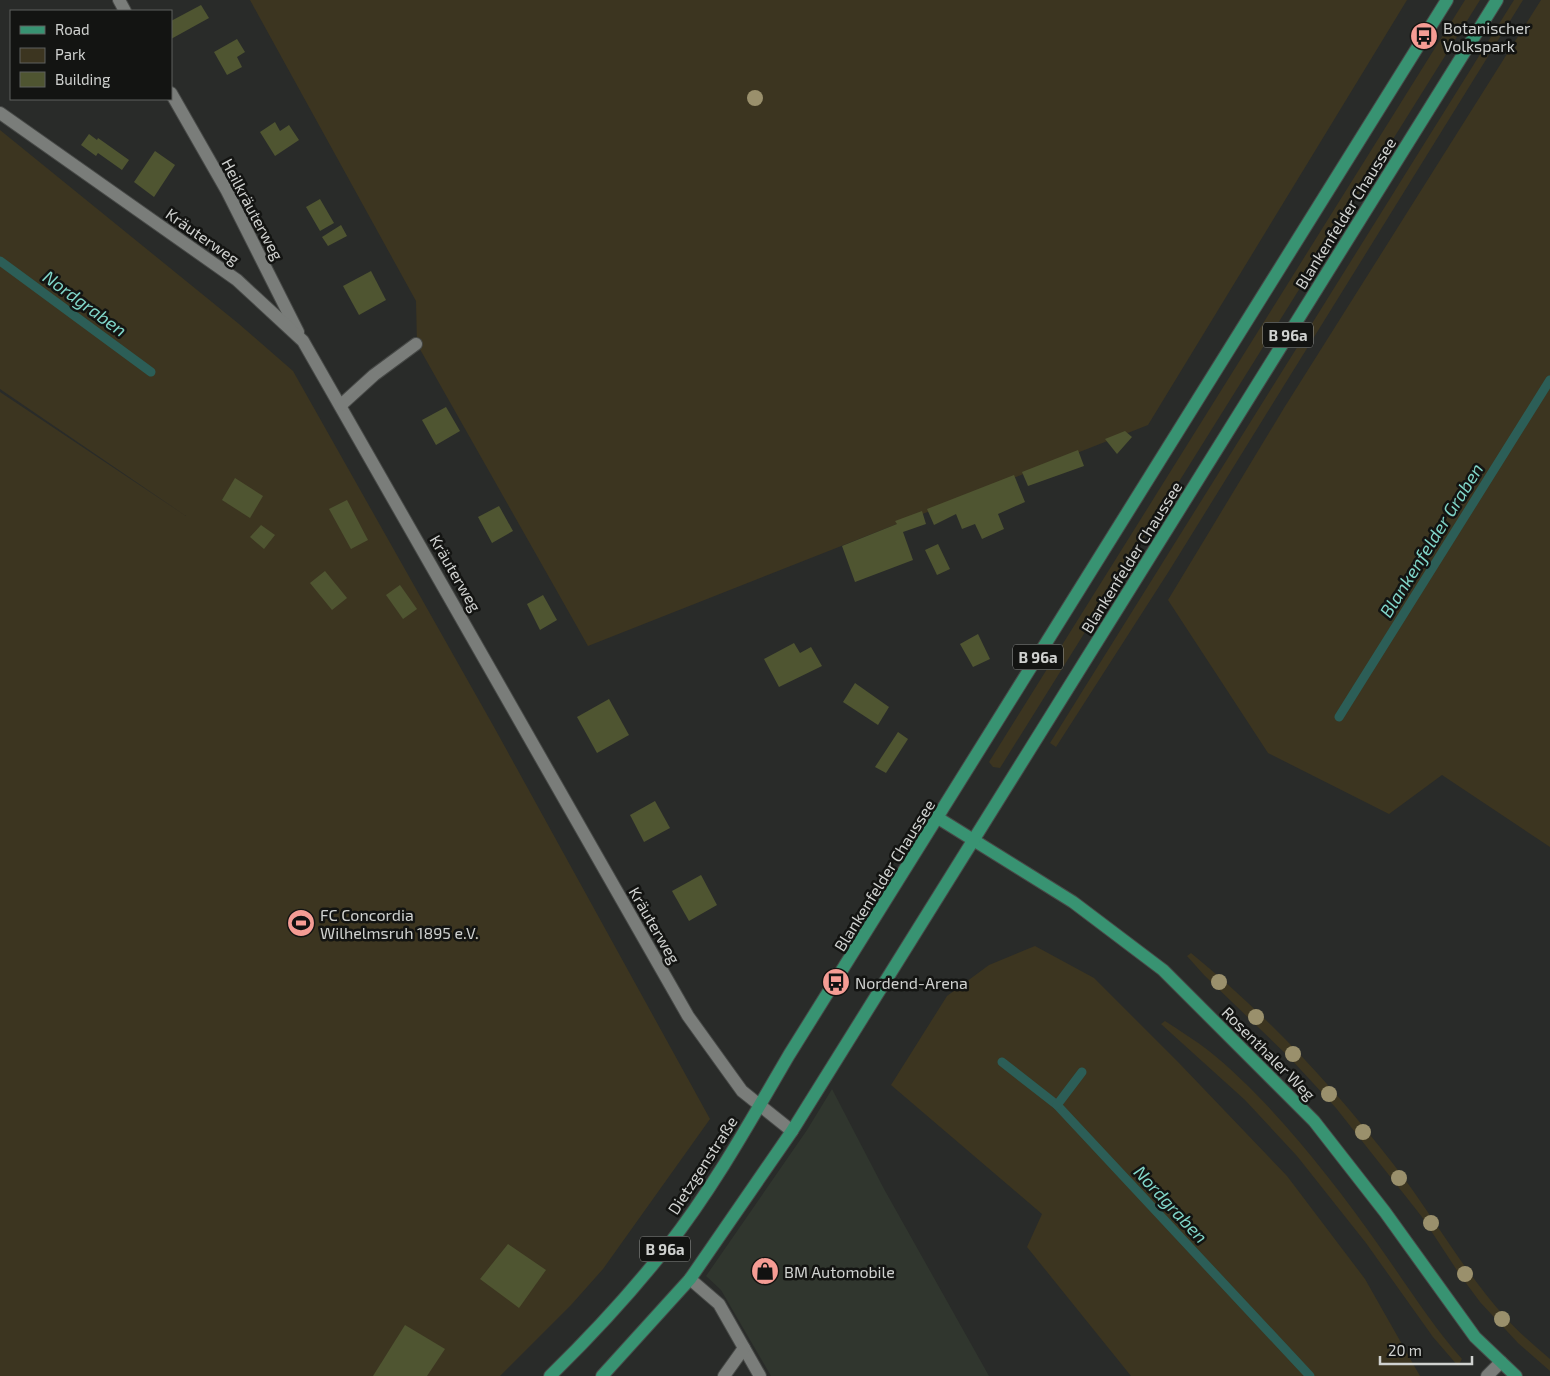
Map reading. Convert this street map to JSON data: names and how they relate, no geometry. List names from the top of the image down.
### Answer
{
  "streets": {
    "main road": [
      "Blankenfelder Chaussee",
      "B 96a",
      "Rosenthaler Weg",
      "Dietzgenstraße"
    ],
    "lane": ["Heilkräuterweg", "Kräuterweg"]
  },
  "crossings": [
    ["Heilkräuterweg", "Kräuterweg"],
    ["Blankenfelder Chaussee", "Kräuterweg"],
    ["Blankenfelder Chaussee", "B 96a"],
    ["Blankenfelder Chaussee", "Rosenthaler Weg"],
    ["Blankenfelder Chaussee", "Dietzgenstraße"],
    ["Kräuterweg", "B 96a"],
    ["Kräuterweg", "Dietzgenstraße"]
  ],
  "water": ["Nordgraben", "Blankenfelder Graben"],
  "places": {
    "bus stop": ["Botanischer Volkspark", "Nordend-Arena"],
    "sports": ["FC Concordia Wilhelmsruh 1895 e.V."],
    "shop": ["BM Automobile"]
  },
  "legend": ["Road", "Park", "Building"],
  "scale_bar": "20 m"
}
